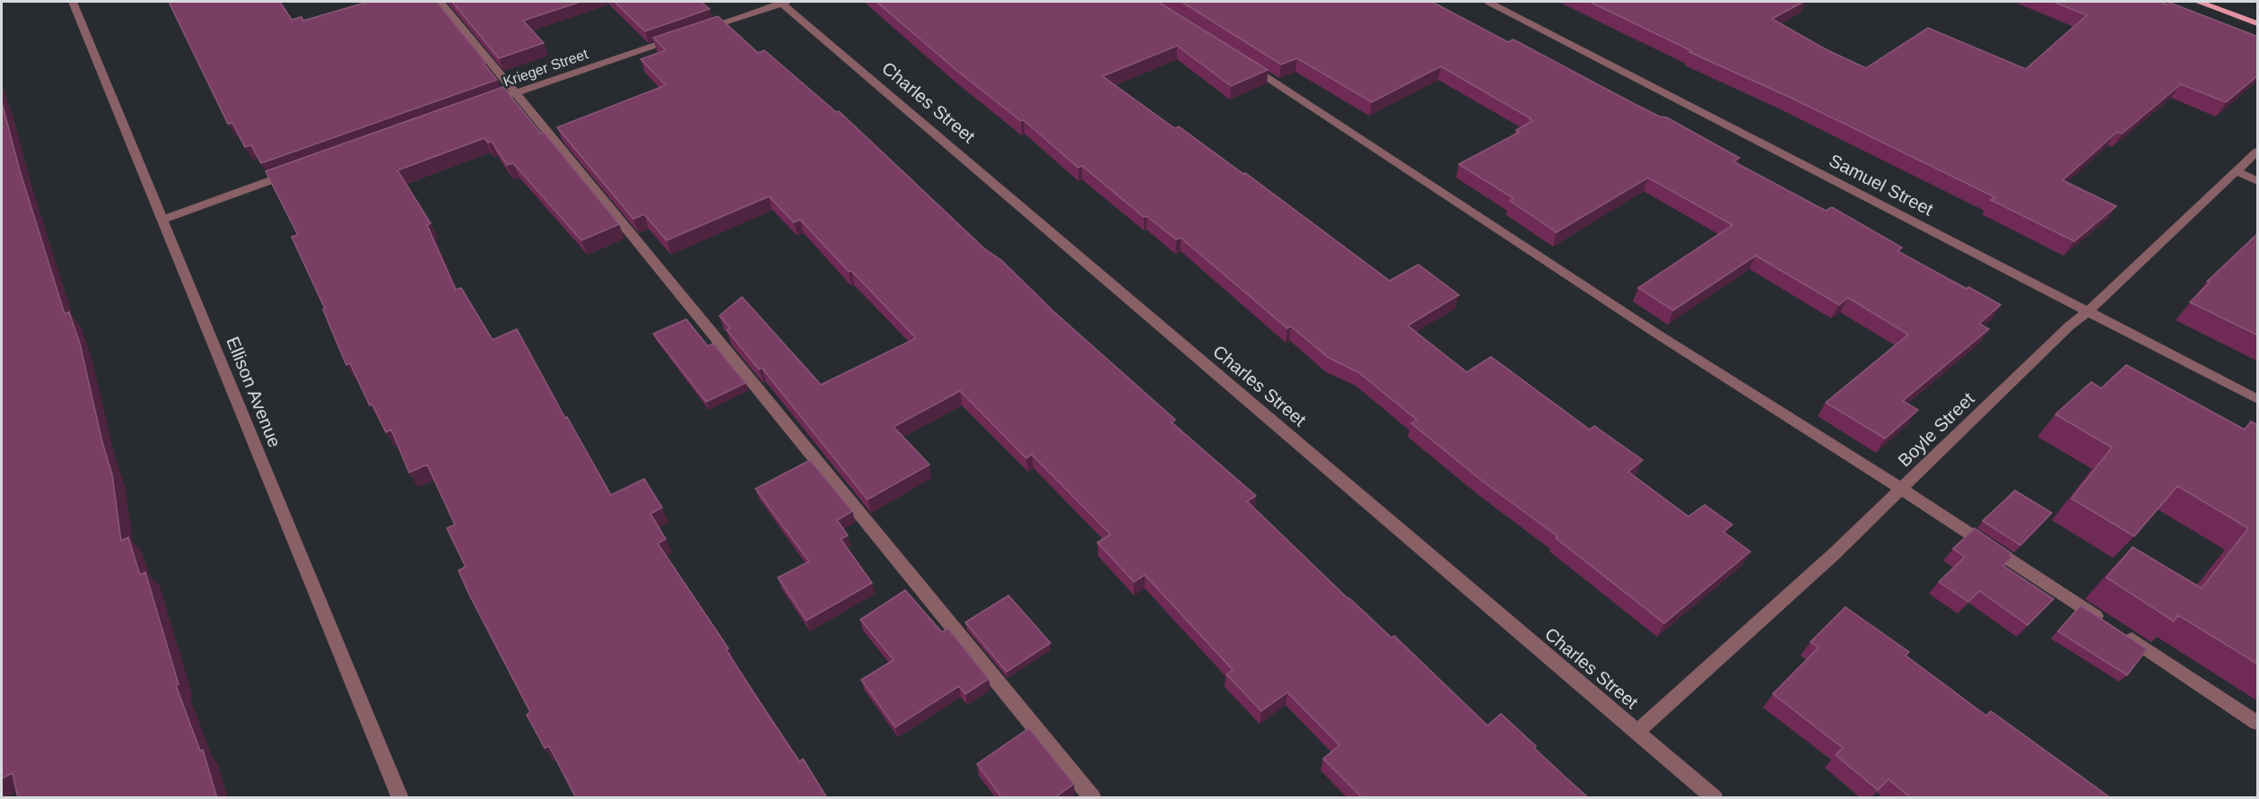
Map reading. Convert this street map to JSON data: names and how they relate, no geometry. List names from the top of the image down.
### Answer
{
  "streets": {
    "street": [
      "Krieger Street",
      "Charles Street",
      "Samuel Street",
      "Ellison Avenue",
      "Boyle Street"
    ]
  },
  "crossings": [
    ["Krieger Street", "Charles Street"],
    ["Charles Street", "Boyle Street"],
    ["Samuel Street", "Boyle Street"]
  ]
}
